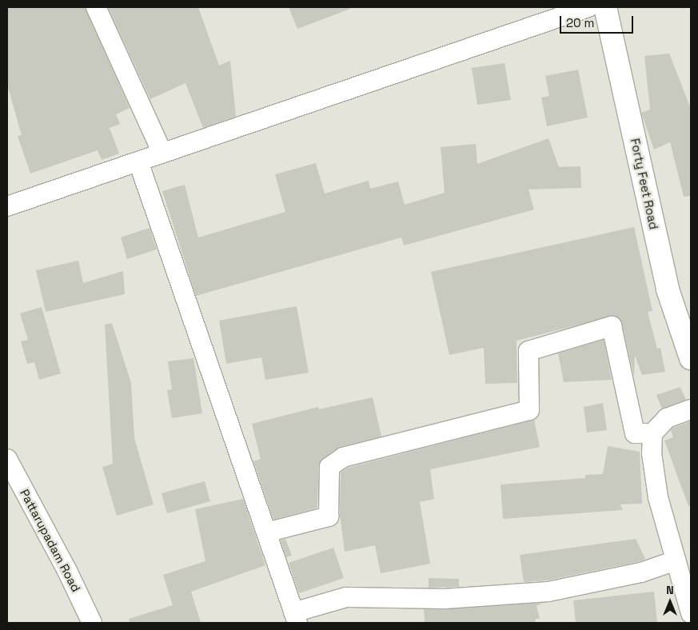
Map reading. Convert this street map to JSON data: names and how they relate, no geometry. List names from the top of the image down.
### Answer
{
  "streets": {
    "main road": ["Forty Feet Road"],
    "street": ["Pattarupadam Road"]
  },
  "scale_bar": "20 m",
  "north": "top"
}
